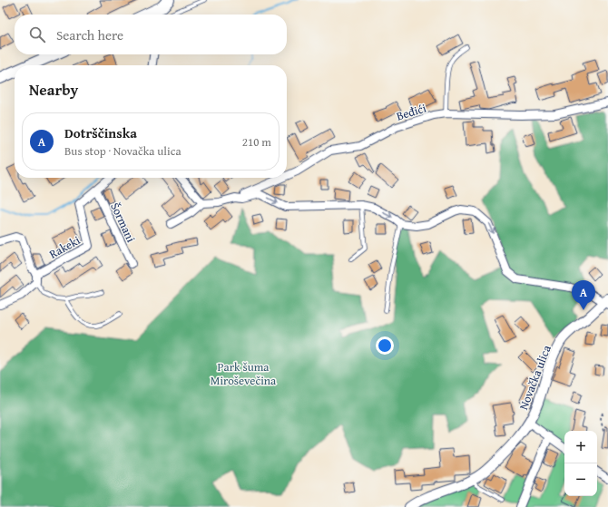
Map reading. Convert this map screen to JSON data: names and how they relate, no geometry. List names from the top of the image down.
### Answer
{
  "streets": {
    "street": [
      "Beđići",
      "Šormani",
      "Rakeki",
      "Novačka ulica"
    ]
  },
  "crossings": [
    ["Šormani", "Rakeki"]
  ],
  "parks": ["Park šuma Miroševečina"],
  "page": {
    "search": "Search here",
    "heading": "Nearby",
    "list": [
      {
        "mark": "A",
        "name": "Dotrščinska",
        "note": "Bus stop · Novačka ulica",
        "value": "210 m"
      }
    ],
    "pins": "A",
    "map_buttons": ["+", "−"]
  }
}
